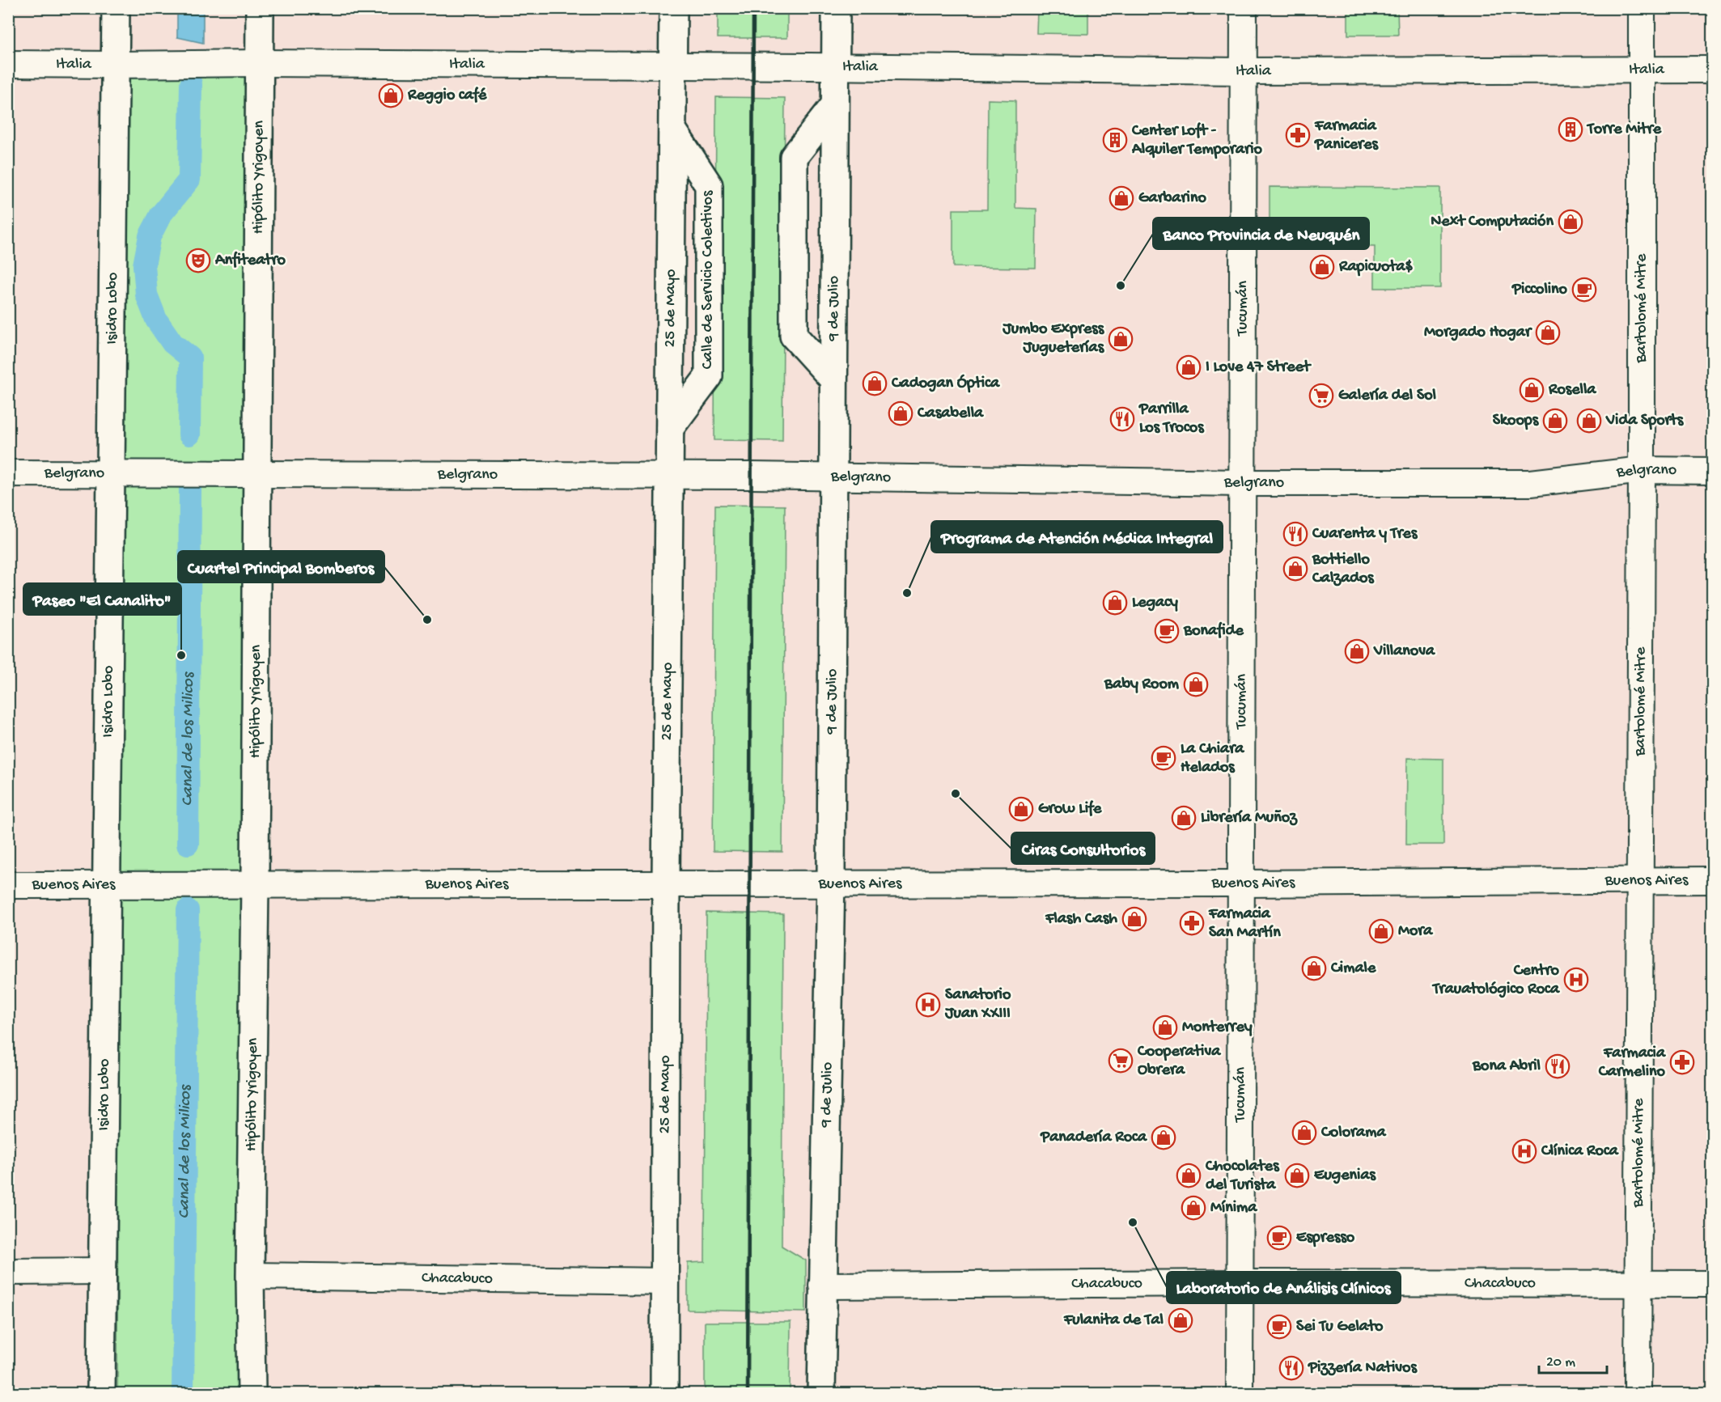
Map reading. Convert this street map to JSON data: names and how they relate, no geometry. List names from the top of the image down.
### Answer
{
  "streets": {
    "street": [
      "Italia",
      "Hipólito Yrigoyen",
      "Calle de Servicio Colectivos",
      "Isidro Lobo",
      "25 de Mayo",
      "9 de Julio",
      "Tucumán",
      "Bartolomé Mitre",
      "Belgrano",
      "Buenos Aires",
      "Chacabuco"
    ]
  },
  "crossings": [
    ["Italia", "Hipólito Yrigoyen"],
    ["Italia", "Isidro Lobo"],
    ["Italia", "25 de Mayo"],
    ["Italia", "9 de Julio"],
    ["Italia", "Tucumán"],
    ["Italia", "Bartolomé Mitre"],
    ["Hipólito Yrigoyen", "Belgrano"],
    ["Hipólito Yrigoyen", "Buenos Aires"],
    ["Hipólito Yrigoyen", "Chacabuco"],
    ["Calle de Servicio Colectivos", "25 de Mayo"],
    ["Isidro Lobo", "Belgrano"],
    ["Isidro Lobo", "Buenos Aires"],
    ["25 de Mayo", "Belgrano"],
    ["25 de Mayo", "Buenos Aires"],
    ["25 de Mayo", "Chacabuco"],
    ["9 de Julio", "Belgrano"],
    ["9 de Julio", "Buenos Aires"],
    ["9 de Julio", "Chacabuco"],
    ["Tucumán", "Belgrano"],
    ["Tucumán", "Buenos Aires"],
    ["Tucumán", "Chacabuco"],
    ["Bartolomé Mitre", "Belgrano"],
    ["Bartolomé Mitre", "Buenos Aires"],
    ["Bartolomé Mitre", "Chacabuco"]
  ],
  "water": ["Canal de los Milicos"],
  "places": {
    "shop": [
      "Reggio café",
      "Garbarino",
      "Next Computación",
      "Rapicuota$",
      "Morgado Hogar",
      "Jumbo Express Jugueterías",
      "I Love 47 Street",
      "Cadogan Óptica",
      "Rosella",
      "Casabella",
      "Skoops",
      "Vida Sports",
      "Bottiello Calzados",
      "Legacy",
      "Villanova",
      "Baby Room",
      "Grow Life",
      "Librería Muñoz",
      "Flash Cash",
      "Mora",
      "Cimale",
      "Monterrey",
      "Colorama",
      "Panadería Roca",
      "Chocolates del Turista",
      "Eugenias",
      "Mínima",
      "Fulanita de Tal"
    ],
    "building": ["Torre Mitre", "Center Loft - Alquiler Temporario"],
    "pharmacy": ["Farmacia Paniceres", "Farmacia San Martín", "Farmacia Carmelino"],
    "theatre": ["Anfiteatro"],
    "other": [
      "Banco Provincia de Neuquén",
      "Programa de Atención Médica Integral",
      "Cuartel Principal Bomberos",
      "Paseo \"El Canalito\"",
      "Ciras Consultorios",
      "Laboratorio de Análisis Clínicos"
    ],
    "cafe": [
      "Piccolino",
      "Bonafide",
      "La Chiara Helados",
      "Espresso",
      "Sei Tu Gelato"
    ],
    "supermarket": ["Galería del Sol", "Cooperativa Obrera"],
    "restaurant": [
      "Parrilla Los Trocos",
      "Cuarenta y Tres",
      "Bona Abril",
      "Pizzería Nativos"
    ],
    "hospital": ["Centro Trauatológico Roca", "Sanatorio Juan XXIII", "Clínica Roca"]
  },
  "scale_bar": "20 m"
}
